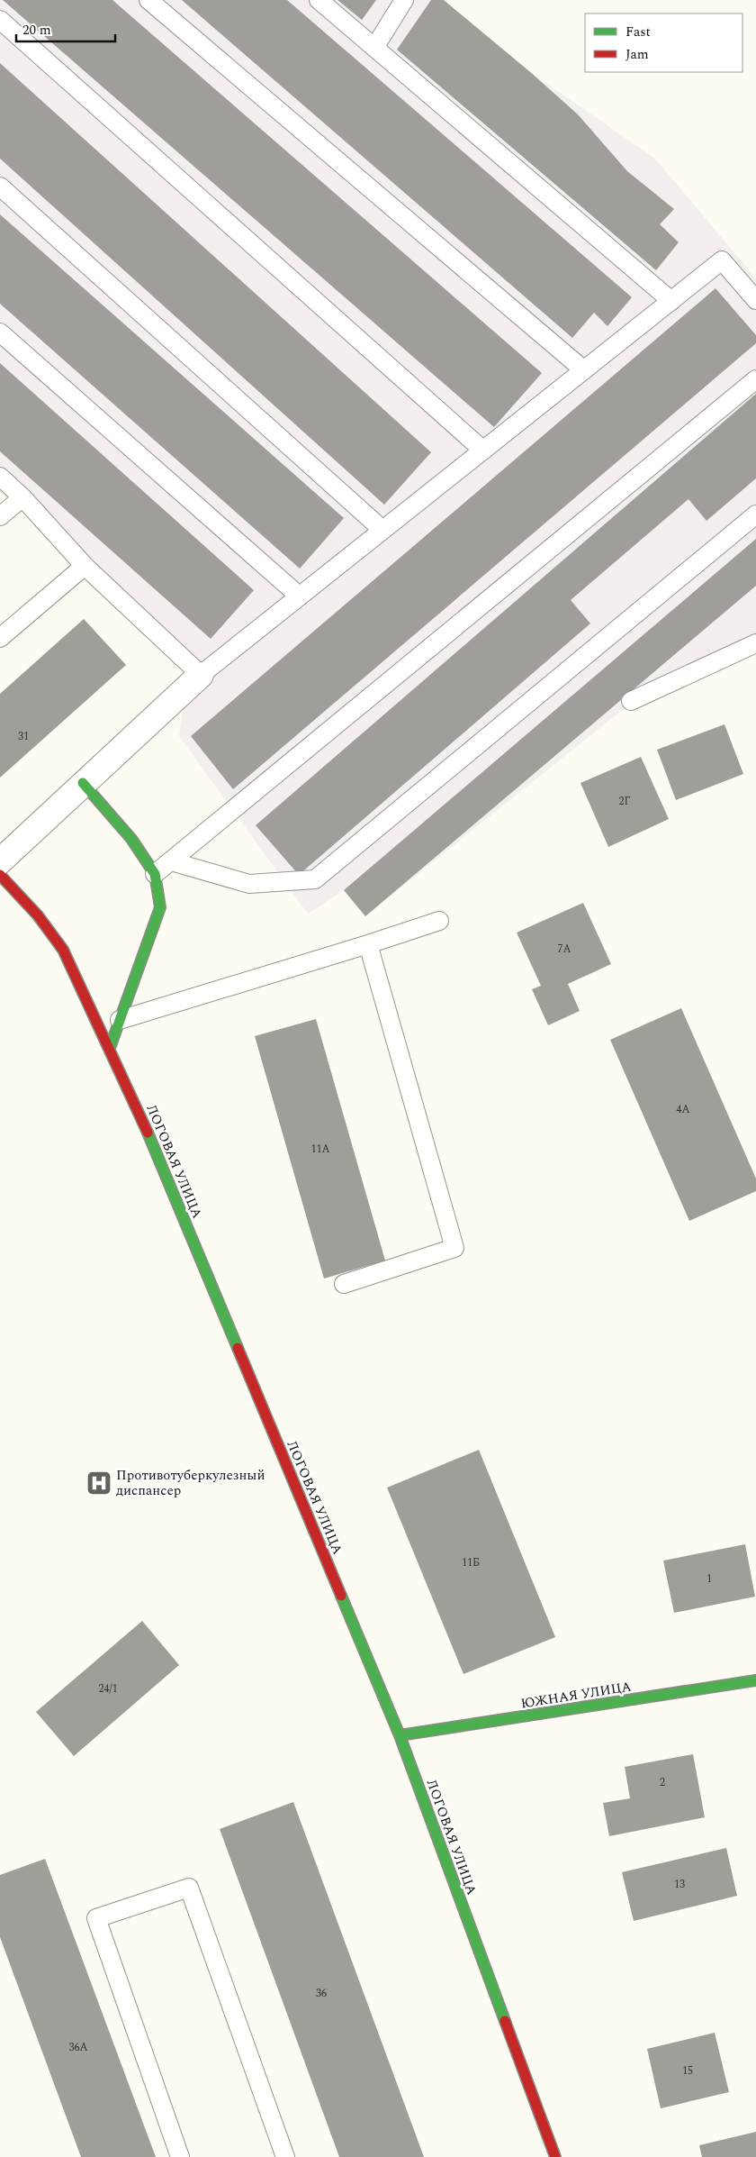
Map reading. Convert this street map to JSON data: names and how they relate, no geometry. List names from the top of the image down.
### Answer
{
  "streets": {
    "street": ["ЛОГОВАЯ УЛИЦА", "ЮЖНАЯ УЛИЦА"]
  },
  "crossings": [
    ["ЛОГОВАЯ УЛИЦА", "ЮЖНАЯ УЛИЦА"]
  ],
  "places": {
    "hospital": ["Противотуберкулезный диспансер"]
  },
  "house_numbers": [
    "31",
    "2Г",
    "7А",
    "4А",
    "11А",
    "11Б",
    "1",
    "24/1",
    "2",
    "13",
    "36",
    "36А",
    "15"
  ],
  "legend": ["Fast", "Jam"],
  "scale_bar": "20 m"
}
